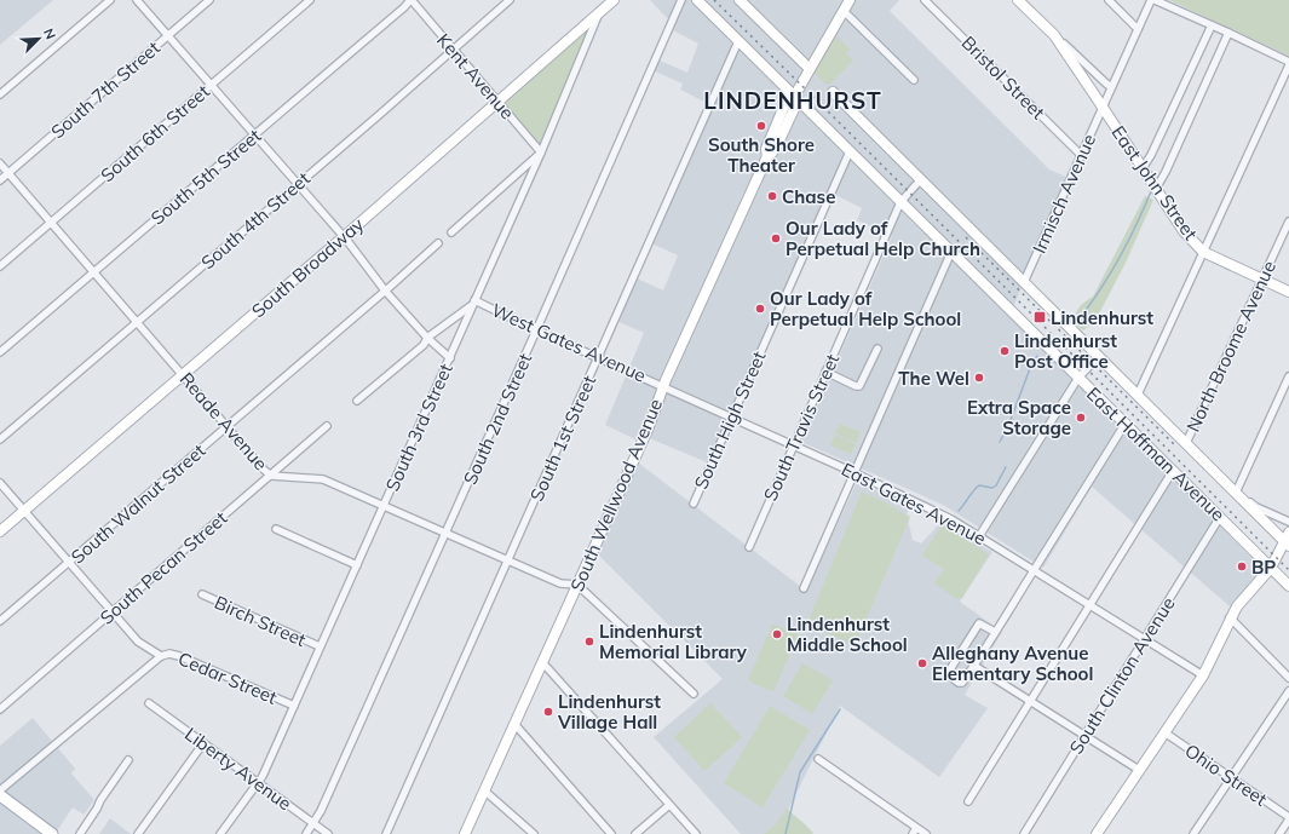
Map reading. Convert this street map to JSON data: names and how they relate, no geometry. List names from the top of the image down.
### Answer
{
  "streets": {
    "street": [
      "Kent Avenue",
      "Bristol Street",
      "South 7th Street",
      "South 6th Street",
      "South 5th Street",
      "East John Street",
      "Irmisch Avenue",
      "South 4th Street",
      "South Broadway",
      "West Gates Avenue",
      "North Broome Avenue",
      "South 2nd Street",
      "South High Street",
      "Reade Avenue",
      "South 3rd Street",
      "South Travis Street",
      "South 1st Street",
      "East Hoffman Avenue",
      "South Wellwood Avenue",
      "South Walnut Street",
      "East Gates Avenue",
      "South Pecan Street",
      "Birch Street",
      "South Clinton Avenue",
      "Cedar Street",
      "Liberty Avenue",
      "Ohio Street"
    ]
  },
  "crossings": [
    ["Kent Avenue", "South 5th Street"],
    ["Kent Avenue", "South 4th Street"],
    ["Kent Avenue", "South Broadway"],
    ["Kent Avenue", "South 3rd Street"],
    ["Bristol Street", "Irmisch Avenue"],
    ["South 7th Street", "Reade Avenue"],
    ["South 6th Street", "Reade Avenue"],
    ["South 5th Street", "Reade Avenue"],
    ["East John Street", "Irmisch Avenue"],
    ["East John Street", "North Broome Avenue"],
    ["Irmisch Avenue", "East Hoffman Avenue"],
    ["South 4th Street", "Reade Avenue"],
    ["South Broadway", "Reade Avenue"],
    ["South Broadway", "South 3rd Street"],
    ["West Gates Avenue", "South 2nd Street"],
    ["West Gates Avenue", "South 3rd Street"],
    ["West Gates Avenue", "South 1st Street"],
    ["West Gates Avenue", "South Wellwood Avenue"],
    ["West Gates Avenue", "East Gates Avenue"],
    ["North Broome Avenue", "East Hoffman Avenue"],
    ["South 2nd Street", "Reade Avenue"],
    ["South 2nd Street", "Liberty Avenue"],
    ["South High Street", "East Hoffman Avenue"],
    ["South High Street", "East Gates Avenue"],
    ["Reade Avenue", "South 3rd Street"],
    ["Reade Avenue", "South 1st Street"],
    ["Reade Avenue", "South Wellwood Avenue"],
    ["Reade Avenue", "South Walnut Street"],
    ["Reade Avenue", "South Pecan Street"],
    ["South 3rd Street", "Birch Street"],
    ["South 3rd Street", "Cedar Street"],
    ["South 3rd Street", "Liberty Avenue"],
    ["South Travis Street", "East Hoffman Avenue"],
    ["South Travis Street", "East Gates Avenue"],
    ["South 1st Street", "East Hoffman Avenue"],
    ["East Hoffman Avenue", "South Wellwood Avenue"],
    ["East Hoffman Avenue", "South Clinton Avenue"],
    ["South Wellwood Avenue", "East Gates Avenue"],
    ["East Gates Avenue", "South Clinton Avenue"]
  ],
  "districts": ["LINDENHURST"],
  "places": {
    "other": [
      "South Shore Theater",
      "Chase",
      "Our Lady of Perpetual Help Church",
      "Our Lady of Perpetual Help School",
      "Lindenhurst Post Office",
      "The Wel",
      "Extra Space Storage",
      "BP",
      "Lindenhurst Middle School",
      "Lindenhurst Memorial Library",
      "Alleghany Avenue Elementary School",
      "Lindenhurst Village Hall"
    ],
    "transit": ["Lindenhurst"]
  },
  "north": "top right"
}
